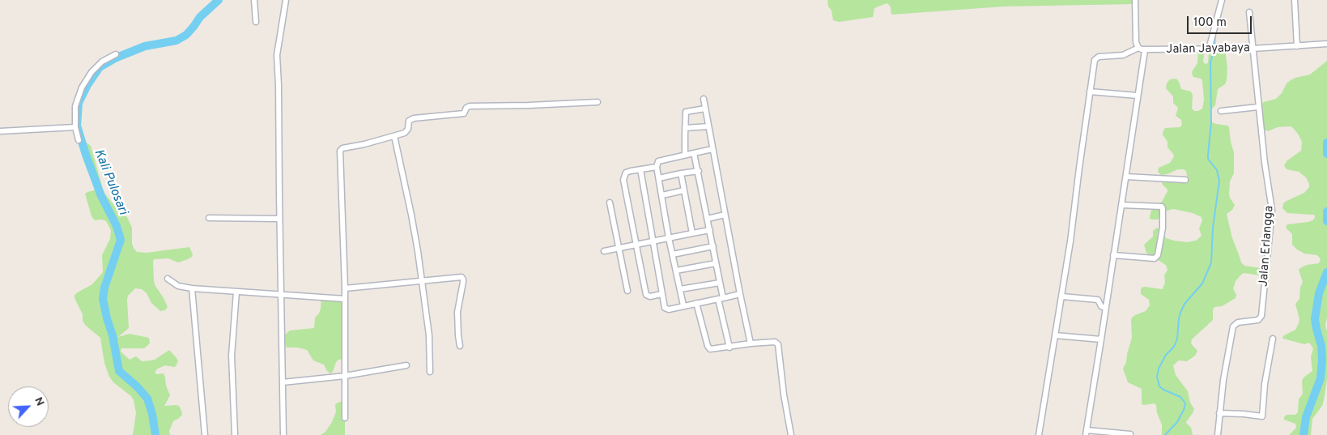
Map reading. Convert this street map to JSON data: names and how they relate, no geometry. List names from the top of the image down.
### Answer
{
  "streets": {
    "street": ["Jalan Jayabaya", "Jalan Erlangga"]
  },
  "crossings": [
    ["Jalan Jayabaya", "Jalan Erlangga"]
  ],
  "water": ["Kali Pulosari"],
  "scale_bar": "100 m",
  "north": "top right"
}
